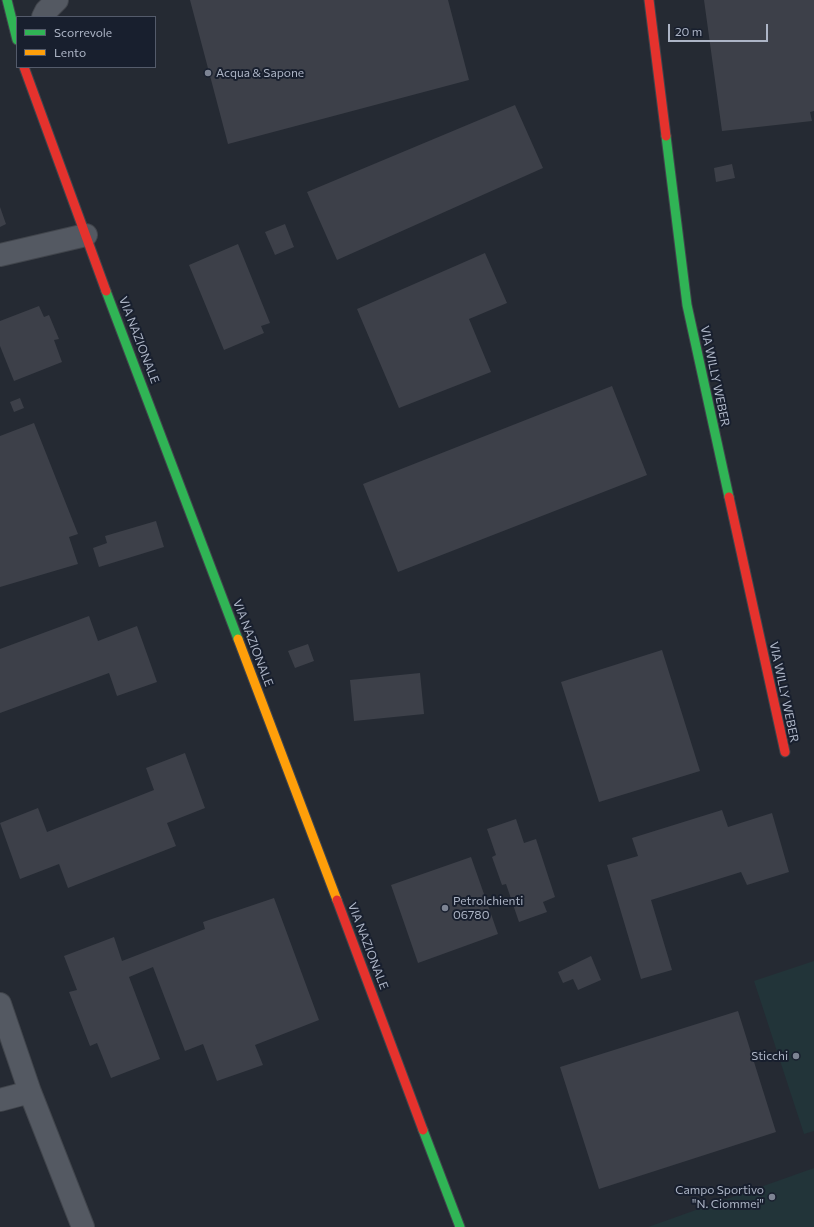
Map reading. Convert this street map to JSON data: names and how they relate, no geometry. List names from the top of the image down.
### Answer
{
  "streets": {
    "main road": ["VIA NAZIONALE", "VIA WILLY WEBER"]
  },
  "places": [
    "Acqua & Sapone",
    "Petrolchienti 06780",
    "Sticchi",
    "Campo Sportivo \"N. Ciommei\""
  ],
  "legend": ["Scorrevole", "Lento"],
  "scale_bar": "20 m"
}
